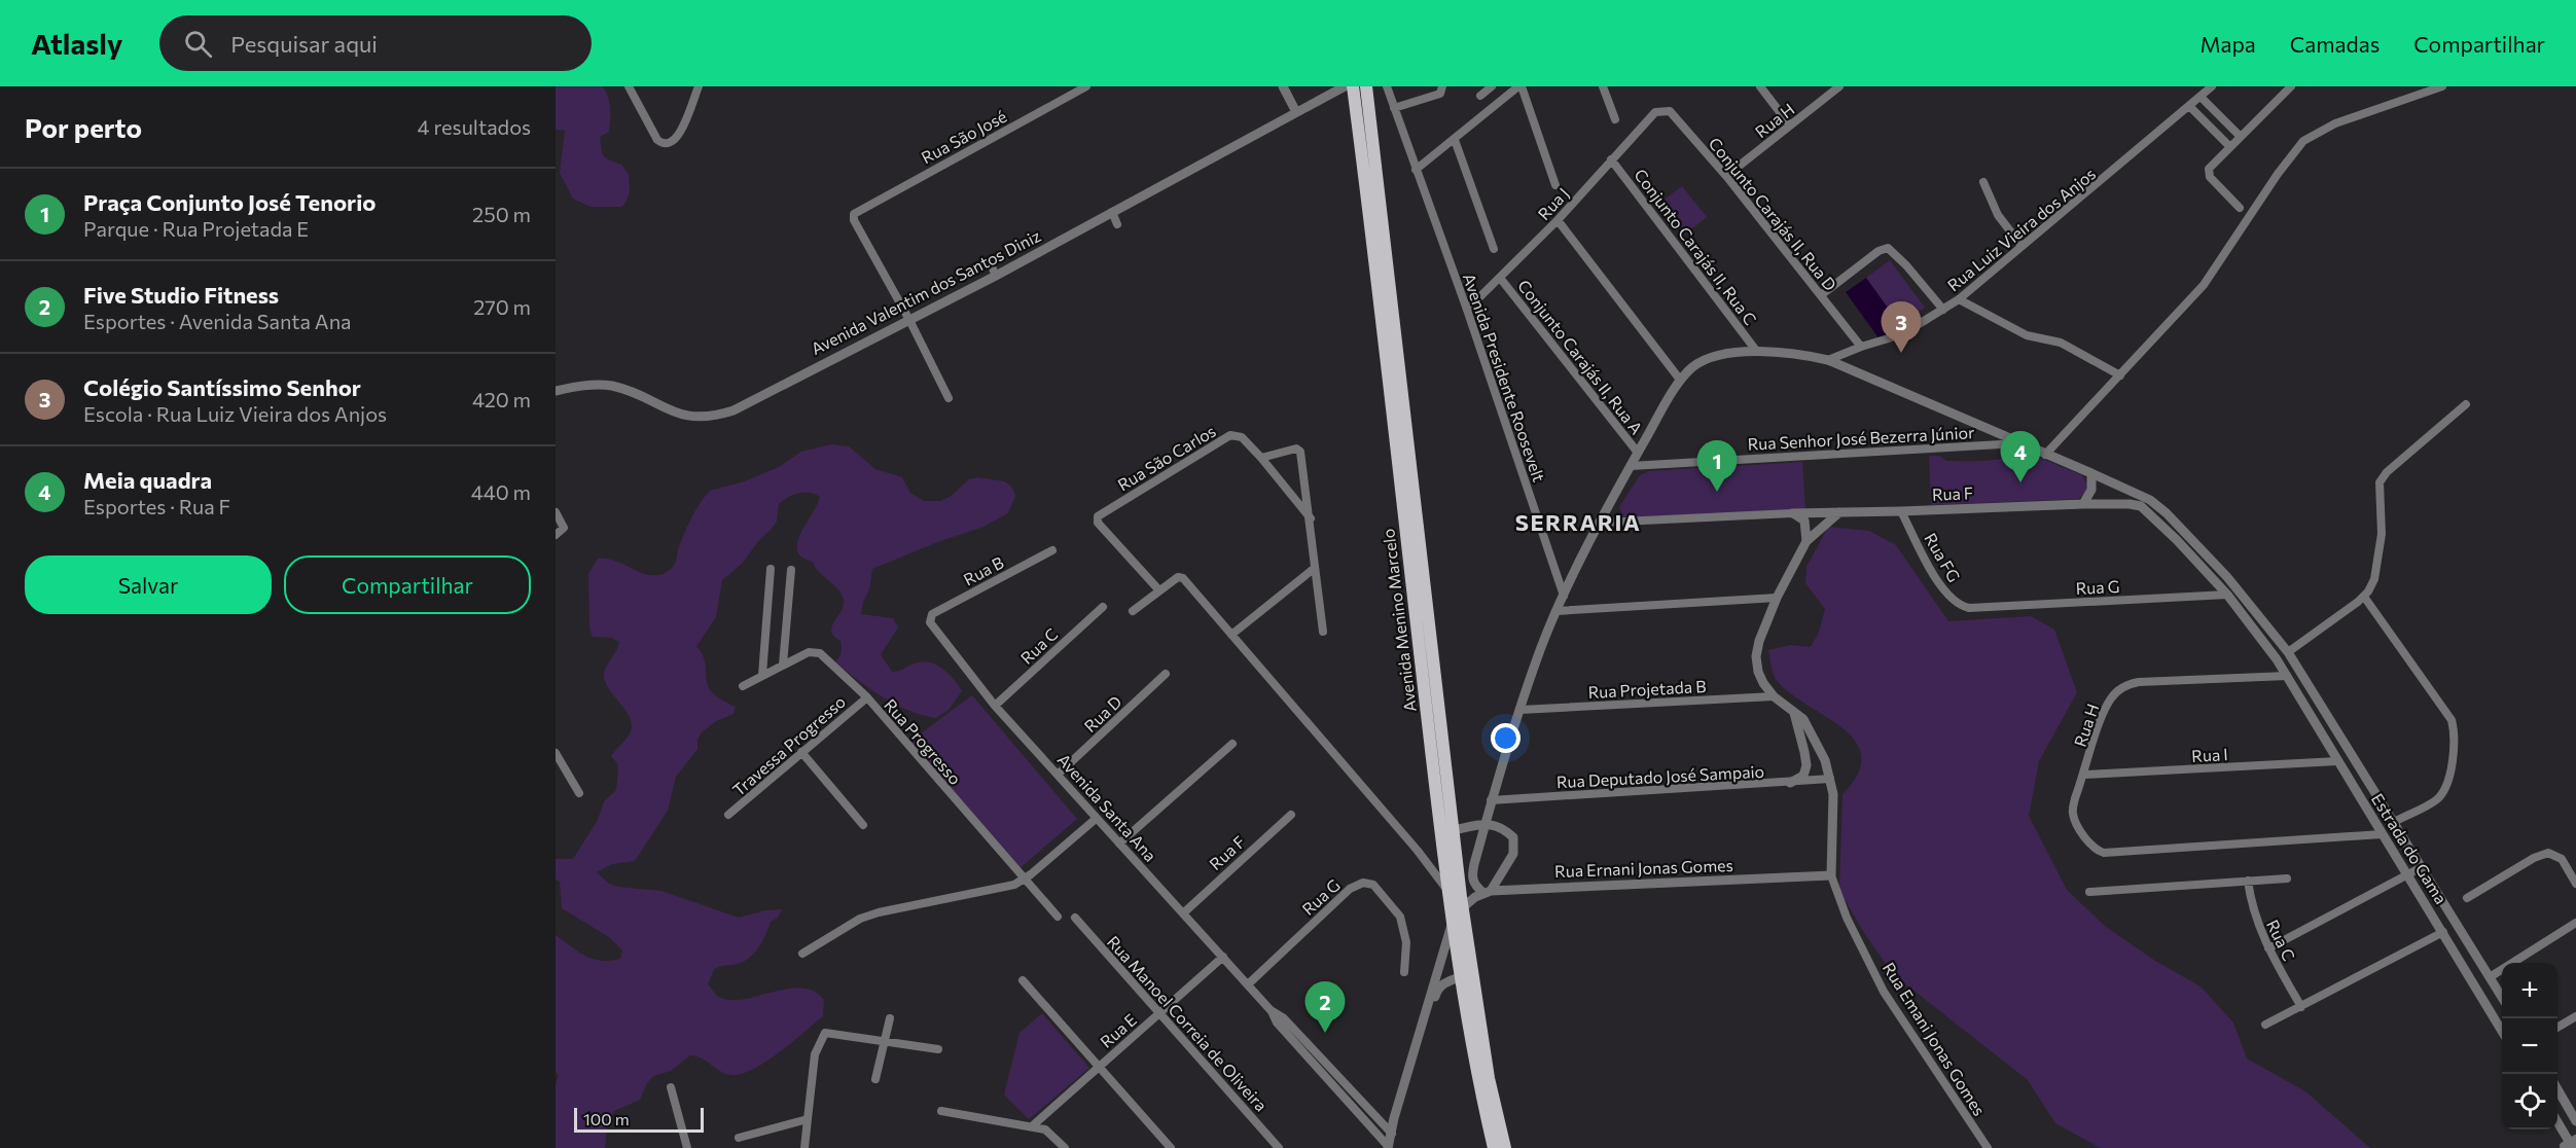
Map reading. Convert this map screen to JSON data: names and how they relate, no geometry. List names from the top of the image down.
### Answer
{
  "streets": {
    "main road": ["Avenida Menino Marcelo"],
    "street": [
      "Rua H",
      "Rua São José",
      "Rua J",
      "Conjunto Carajás II, Rua D",
      "Rua Luiz Vieira dos Anjos",
      "Conjunto Carajás II, Rua C",
      "Avenida Valentim dos Santos Diniz",
      "Conjunto Carajás II, Rua A",
      "Avenida Presidente Roosevelt",
      "Rua Senhor José Bezerra Júnior",
      "Rua São Carlos",
      "Rua F",
      "Rua FG",
      "Rua B",
      "Rua G",
      "Rua C",
      "Rua Projetada B",
      "Rua D",
      "Rua Progresso",
      "Travessa Progresso",
      "Rua I",
      "Rua Deputado José Sampaio",
      "Avenida Santa Ana",
      "Estrada do Gama",
      "Rua Ernani Jonas Gomes",
      "Rua Manoel Correia de Oliveira",
      "Rua E",
      "Rua Emani Jonas Gomes"
    ]
  },
  "crossings": [
    ["Rua H", "Conjunto Carajás II, Rua D"],
    ["Rua H", "Rua I"],
    ["Rua H", "Estrada do Gama"],
    ["Rua São José", "Avenida Valentim dos Santos Diniz"],
    ["Rua J", "Conjunto Carajás II, Rua D"],
    ["Rua J", "Conjunto Carajás II, Rua C"],
    ["Rua J", "Conjunto Carajás II, Rua A"],
    ["Rua J", "Avenida Presidente Roosevelt"],
    ["Conjunto Carajás II, Rua D", "Rua Luiz Vieira dos Anjos"],
    ["Rua Luiz Vieira dos Anjos", "Estrada do Gama"],
    ["Conjunto Carajás II, Rua C", "Estrada do Gama"],
    ["Rua Senhor José Bezerra Júnior", "Estrada do Gama"],
    ["Rua F", "Rua FG"],
    ["Rua F", "Avenida Santa Ana"],
    ["Rua F", "Estrada do Gama"],
    ["Rua FG", "Rua G"],
    ["Rua B", "Avenida Santa Ana"],
    ["Rua G", "Avenida Santa Ana"],
    ["Rua G", "Estrada do Gama"],
    ["Rua C", "Avenida Santa Ana"],
    ["Rua D", "Avenida Santa Ana"],
    ["Rua Progresso", "Travessa Progresso"],
    ["Rua I", "Estrada do Gama"],
    ["Avenida Santa Ana", "Rua E"],
    ["Rua Ernani Jonas Gomes", "Rua Emani Jonas Gomes"],
    ["Rua Manoel Correia de Oliveira", "Rua E"]
  ],
  "districts": ["SERRARIA"],
  "scale_bar": "100 m",
  "page": {
    "header": "Atlasly",
    "search": "Pesquisar aqui",
    "nav": ["Mapa", "Camadas", "Compartilhar"],
    "heading": ["Por perto", "4 resultados"],
    "list": [
      {
        "mark": "1",
        "name": "Praça Conjunto José Tenorio",
        "note": "Parque · Rua Projetada E",
        "value": "250 m"
      },
      {
        "mark": "2",
        "name": "Five Studio Fitness",
        "note": "Esportes · Avenida Santa Ana",
        "value": "270 m"
      },
      {
        "mark": "3",
        "name": "Colégio Santíssimo Senhor",
        "note": "Escola · Rua Luiz Vieira dos Anjos",
        "value": "420 m"
      },
      {
        "mark": "4",
        "name": "Meia quadra",
        "note": "Esportes · Rua F",
        "value": "440 m"
      }
    ],
    "pins": [
      "3",
      "4",
      "1",
      "2"
    ],
    "buttons": ["Salvar", "Compartilhar"],
    "map_buttons": ["+", "−"],
    "scale": "100 m"
  }
}
